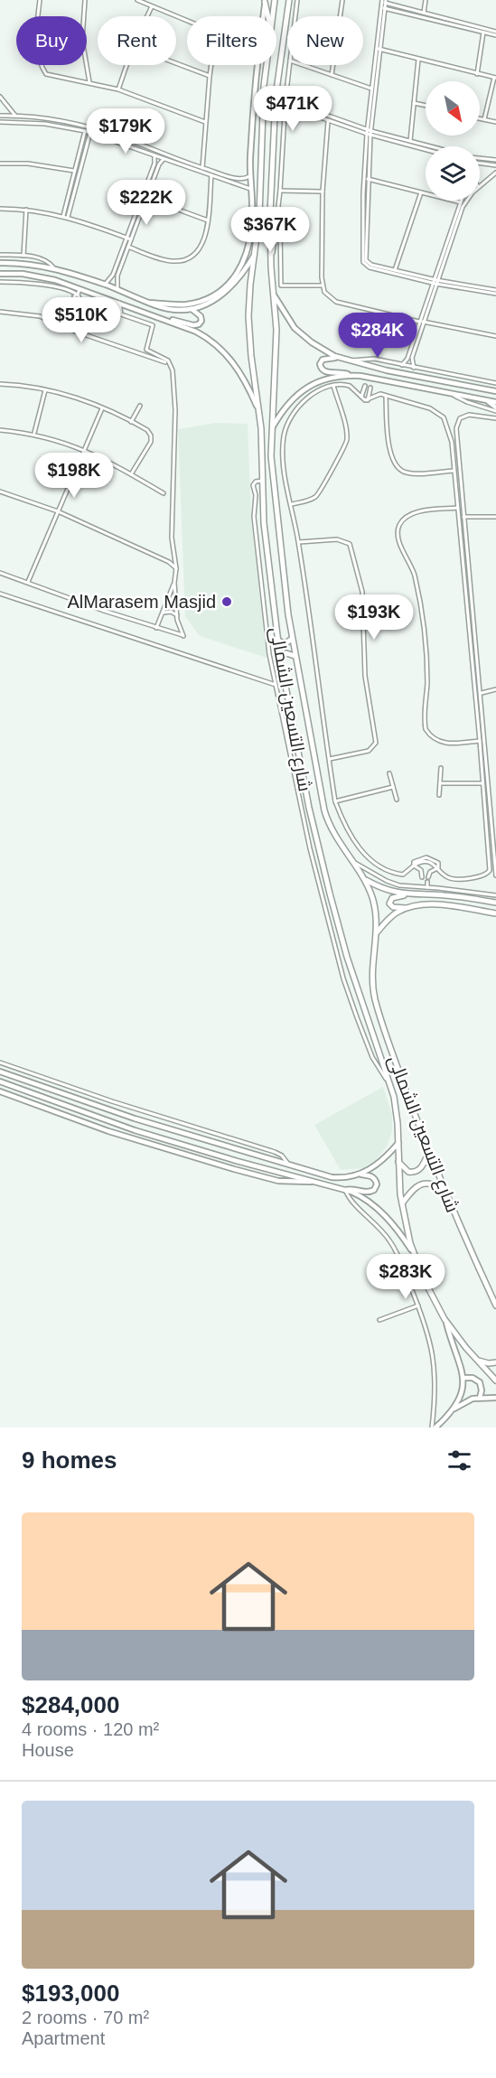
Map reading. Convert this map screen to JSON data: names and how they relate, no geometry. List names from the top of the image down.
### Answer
{
  "streets": {
    "main road": ["شارع التسعين الشمالى"]
  },
  "places": ["AlMarasem Masjid"],
  "north": "bottom right",
  "page": {
    "chip": [
      "Buy",
      "Rent",
      "Filters",
      "New"
    ],
    "price": [
      "$471K",
      "$179K",
      "$222K",
      "$367K",
      "$510K",
      "$284K",
      "$198K",
      "$193K",
      "$283K"
    ],
    "heading": "9 homes",
    "list": [
      {
        "name": "$284,000",
        "note": "4 rooms · 120 m² · House"
      },
      {
        "name": "$193,000",
        "note": "2 rooms · 70 m² · Apartment"
      }
    ]
  }
}
